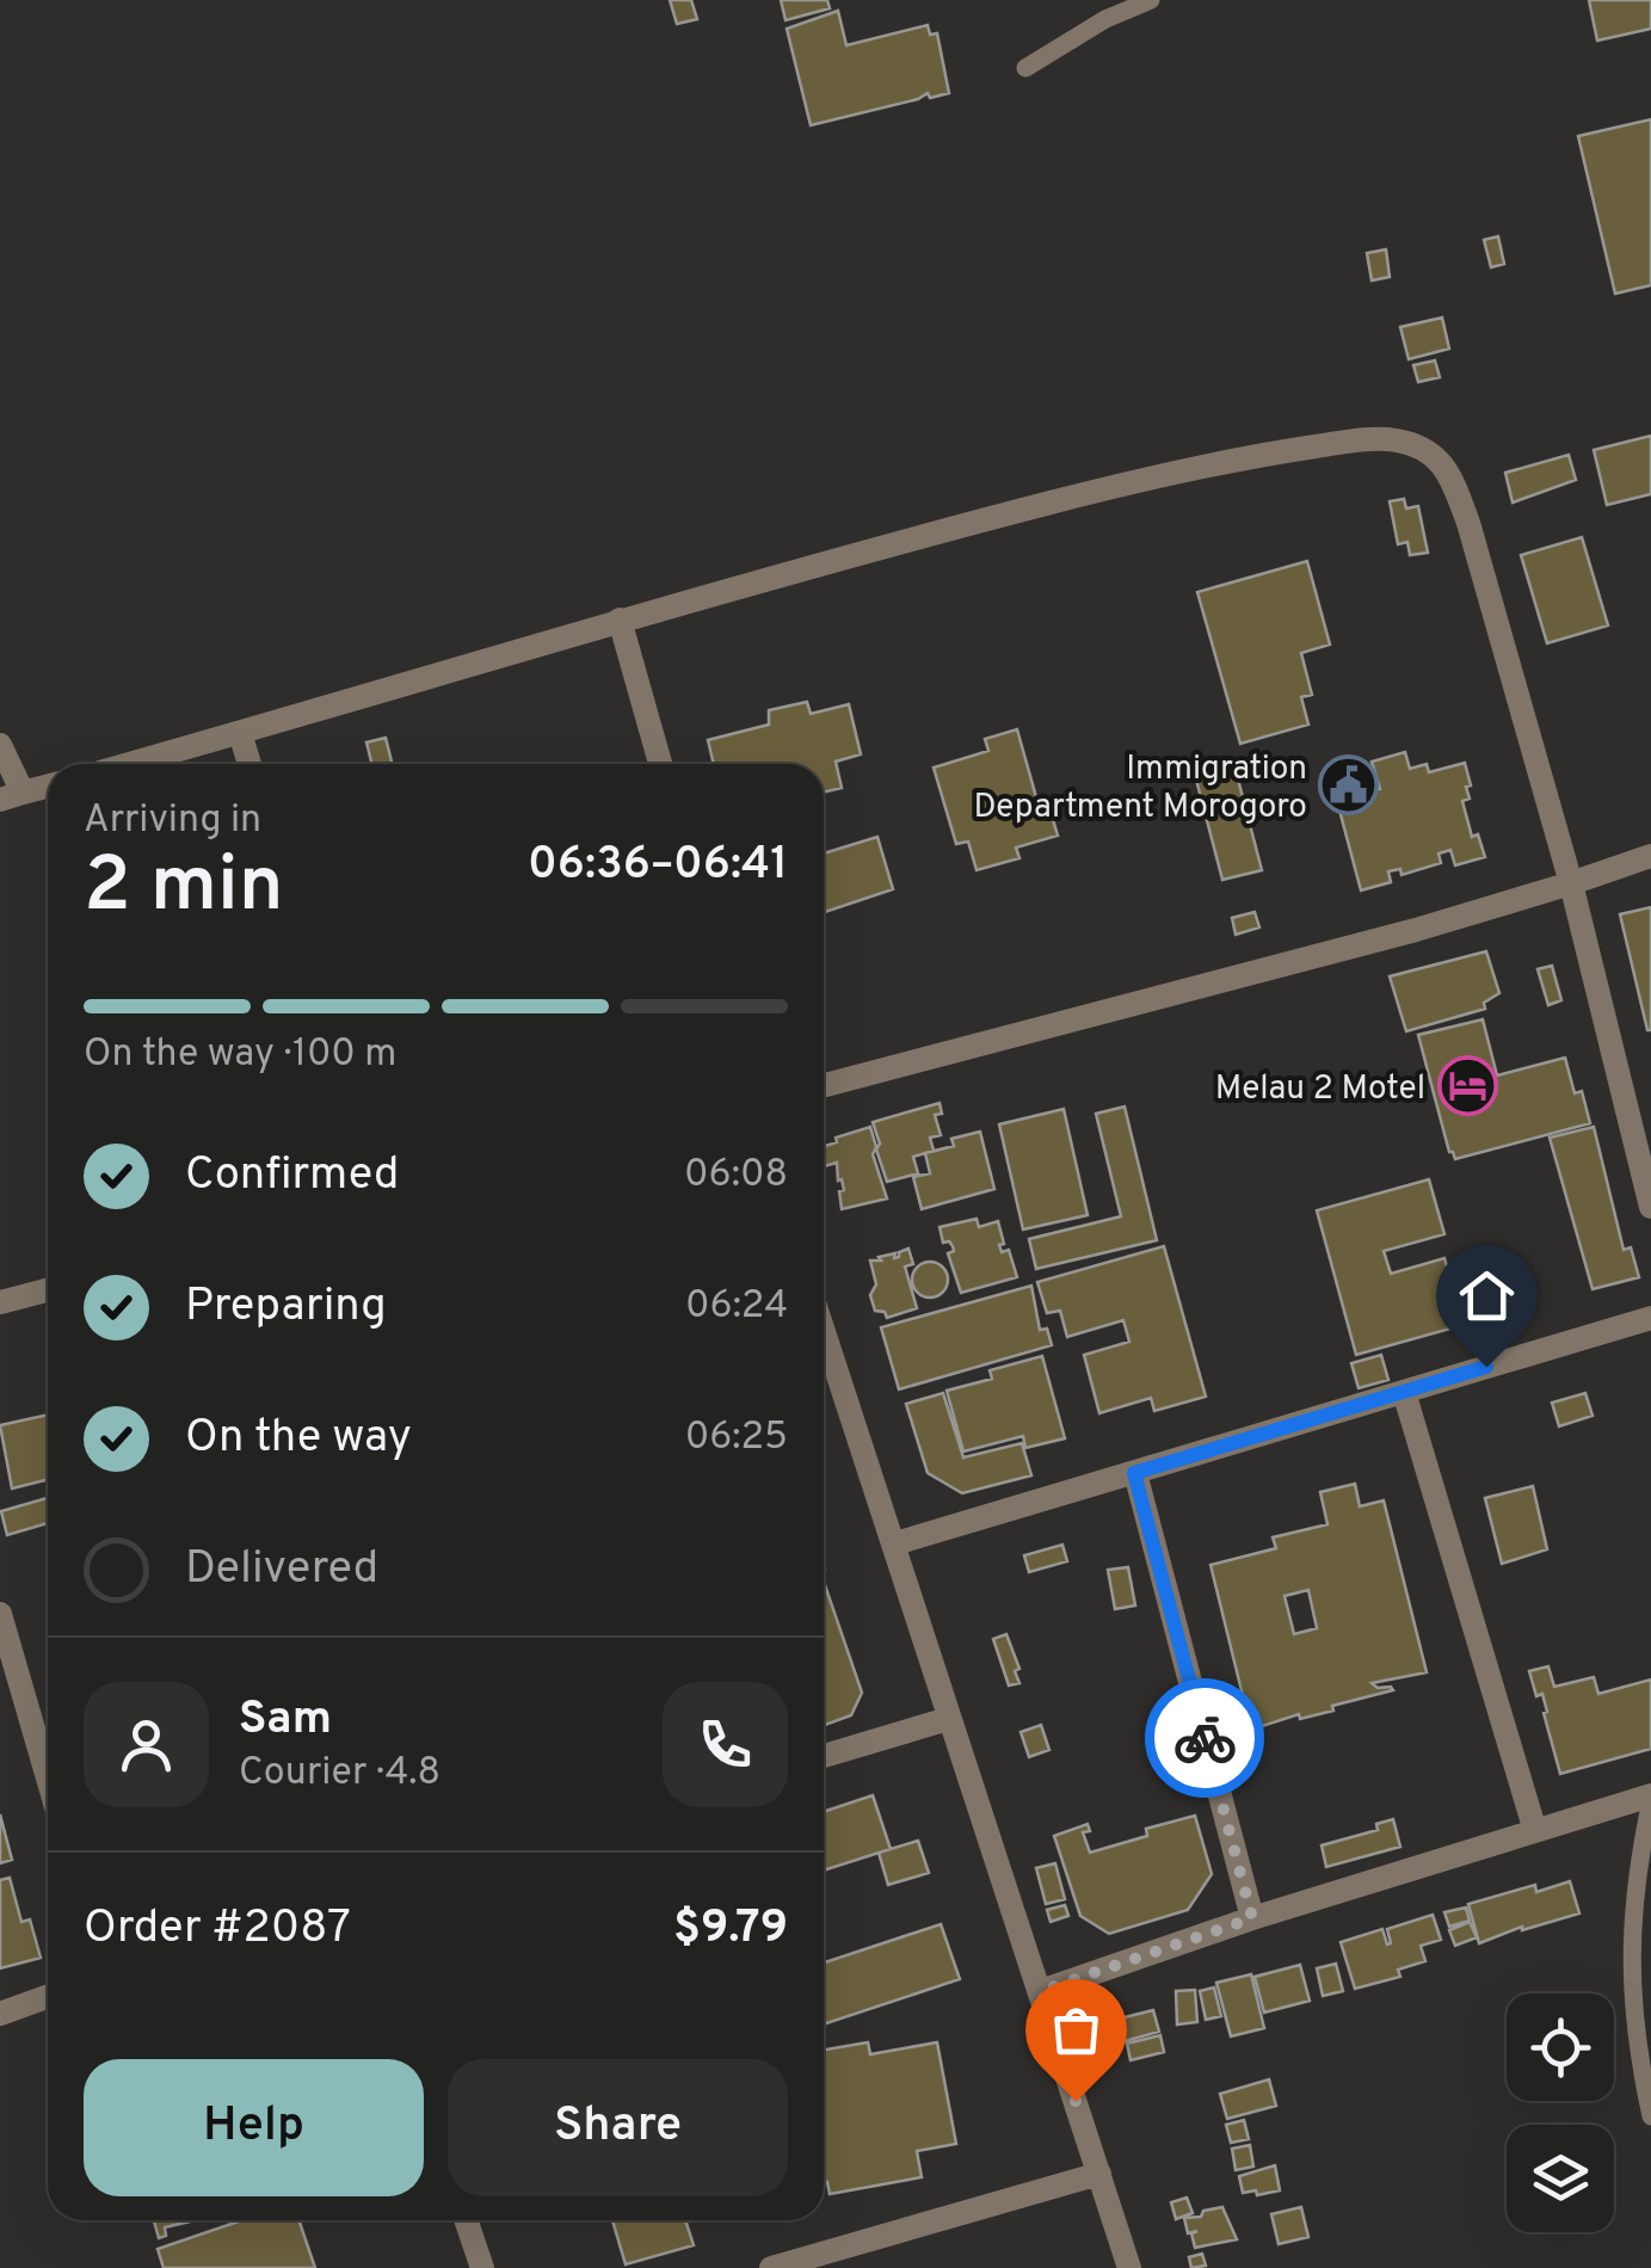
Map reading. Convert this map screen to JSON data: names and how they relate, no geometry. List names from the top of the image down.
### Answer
{
  "places": {
    "public building": ["Immigration Department Morogoro"],
    "hotel": ["Melau 2 Motel"]
  },
  "page": {
    "heading": ["2 min", "Arriving in", "06:36–06:41"],
    "panel": [
      "Sam",
      "Courier · 4.8",
      "Order #2087",
      "$9.79"
    ],
    "bar": "On the way · 100 m",
    "list": [
      ["Confirmed", "06:08"],
      ["Preparing", "06:24"],
      ["On the way", "06:25"],
      "Delivered"
    ],
    "buttons": ["Help", "Share"]
  }
}
